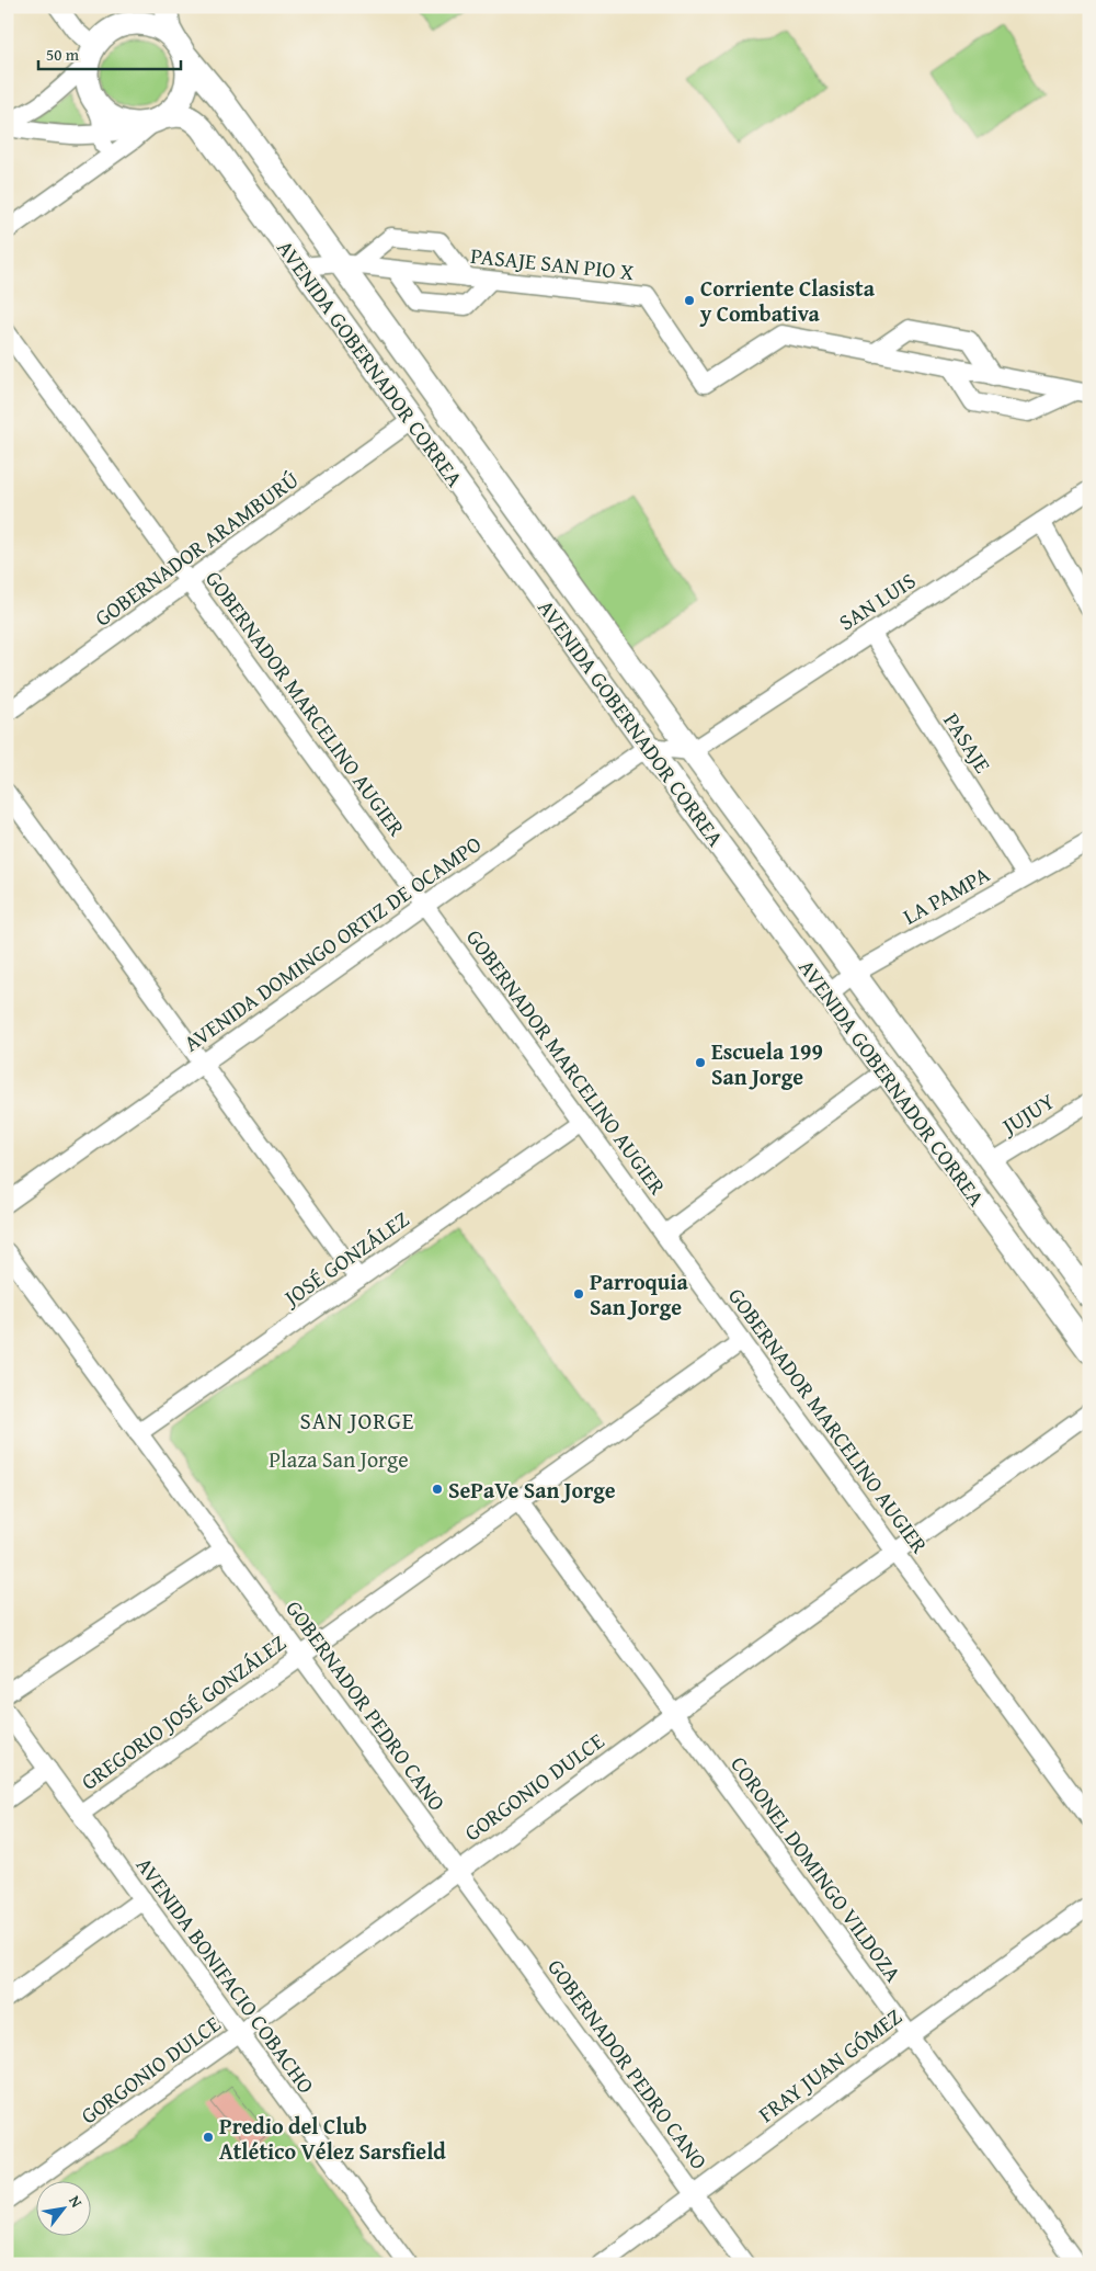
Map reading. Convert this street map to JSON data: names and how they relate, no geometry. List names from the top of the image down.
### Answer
{
  "streets": {
    "main road": ["AVENIDA GOBERNADOR CORREA"],
    "street": [
      "PASAJE SAN PIO X",
      "GOBERNADOR ARAMBURÚ",
      "SAN LUIS",
      "GOBERNADOR MARCELINO AUGIER",
      "PASAJE",
      "LA PAMPA",
      "AVENIDA DOMINGO ORTIZ DE OCAMPO",
      "JUJUY",
      "JOSÉ GONZÁLEZ",
      "GOBERNADOR PEDRO CANO",
      "GREGORIO JOSÉ GONZÁLEZ",
      "GORGONIO DULCE",
      "CORONEL DOMINGO VILDOZA",
      "AVENIDA BONIFACIO COBACHO",
      "FRAY JUAN GÓMEZ"
    ]
  },
  "crossings": [
    ["PASAJE SAN PIO X", "AVENIDA GOBERNADOR CORREA"],
    ["AVENIDA GOBERNADOR CORREA", "GOBERNADOR ARAMBURÚ"],
    ["AVENIDA GOBERNADOR CORREA", "SAN LUIS"],
    ["AVENIDA GOBERNADOR CORREA", "LA PAMPA"],
    ["AVENIDA GOBERNADOR CORREA", "AVENIDA DOMINGO ORTIZ DE OCAMPO"],
    ["AVENIDA GOBERNADOR CORREA", "JUJUY"],
    ["GOBERNADOR ARAMBURÚ", "GOBERNADOR MARCELINO AUGIER"],
    ["SAN LUIS", "PASAJE"],
    ["GOBERNADOR MARCELINO AUGIER", "AVENIDA DOMINGO ORTIZ DE OCAMPO"],
    ["GOBERNADOR MARCELINO AUGIER", "JOSÉ GONZÁLEZ"],
    ["GOBERNADOR MARCELINO AUGIER", "GREGORIO JOSÉ GONZÁLEZ"],
    ["GOBERNADOR MARCELINO AUGIER", "GORGONIO DULCE"],
    ["PASAJE", "LA PAMPA"],
    ["JOSÉ GONZÁLEZ", "GOBERNADOR PEDRO CANO"],
    ["GOBERNADOR PEDRO CANO", "GREGORIO JOSÉ GONZÁLEZ"],
    ["GOBERNADOR PEDRO CANO", "GORGONIO DULCE"],
    ["GOBERNADOR PEDRO CANO", "FRAY JUAN GÓMEZ"],
    ["GREGORIO JOSÉ GONZÁLEZ", "CORONEL DOMINGO VILDOZA"],
    ["GREGORIO JOSÉ GONZÁLEZ", "AVENIDA BONIFACIO COBACHO"],
    ["GORGONIO DULCE", "CORONEL DOMINGO VILDOZA"],
    ["GORGONIO DULCE", "AVENIDA BONIFACIO COBACHO"],
    ["CORONEL DOMINGO VILDOZA", "FRAY JUAN GÓMEZ"]
  ],
  "districts": ["SAN JORGE"],
  "parks": ["Plaza San Jorge"],
  "places": [
    "Corriente Clasista y Combativa",
    "Escuela 199 San Jorge",
    "Parroquia San Jorge",
    "SePaVe San Jorge",
    "Predio del Club Atlético Vélez Sarsfield"
  ],
  "scale_bar": "50 m",
  "north": "top right"
}
